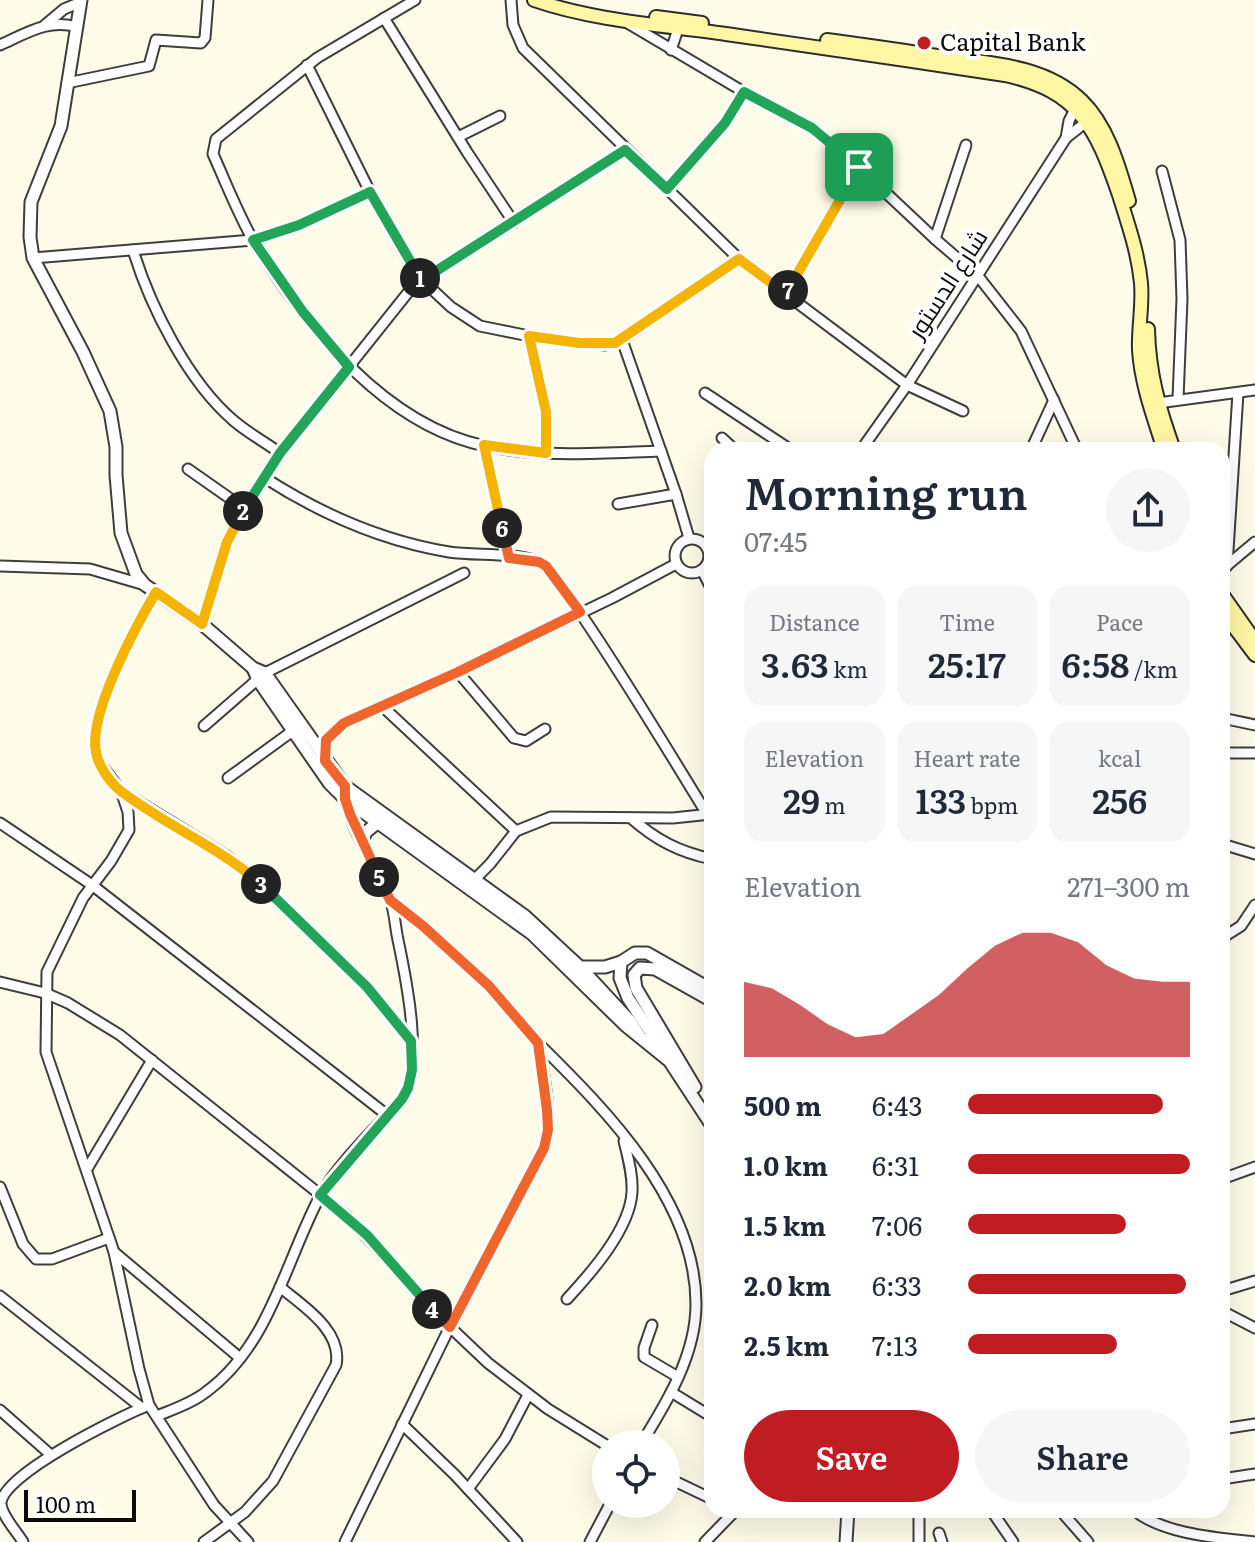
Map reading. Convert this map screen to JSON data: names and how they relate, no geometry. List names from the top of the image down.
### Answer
{
  "streets": {
    "street": ["شارع الدستور"]
  },
  "places": ["Capital Bank"],
  "scale_bar": "100 m",
  "page": {
    "pins": [
      "1",
      "7",
      "2",
      "6",
      "5",
      "3",
      "4"
    ],
    "heading": ["Morning run", "07:45"],
    "stats": [
      ["Distance", "3.63 km"],
      ["Time", "25:17"],
      ["Pace", "6:58 /km"],
      ["Elevation", "29 m"],
      ["Heart rate", "133 bpm"],
      ["kcal", "256"]
    ],
    "chart": ["Elevation", "271–300 m"],
    "list": [
      {
        "name": "500 m",
        "note": "6:43"
      },
      {
        "name": "1.0 km",
        "note": "6:31"
      },
      {
        "name": "1.5 km",
        "note": "7:06"
      },
      {
        "name": "2.0 km",
        "note": "6:33"
      },
      {
        "name": "2.5 km",
        "note": "7:13"
      }
    ],
    "buttons": ["Save", "Share"],
    "scale": "100 m"
  }
}
